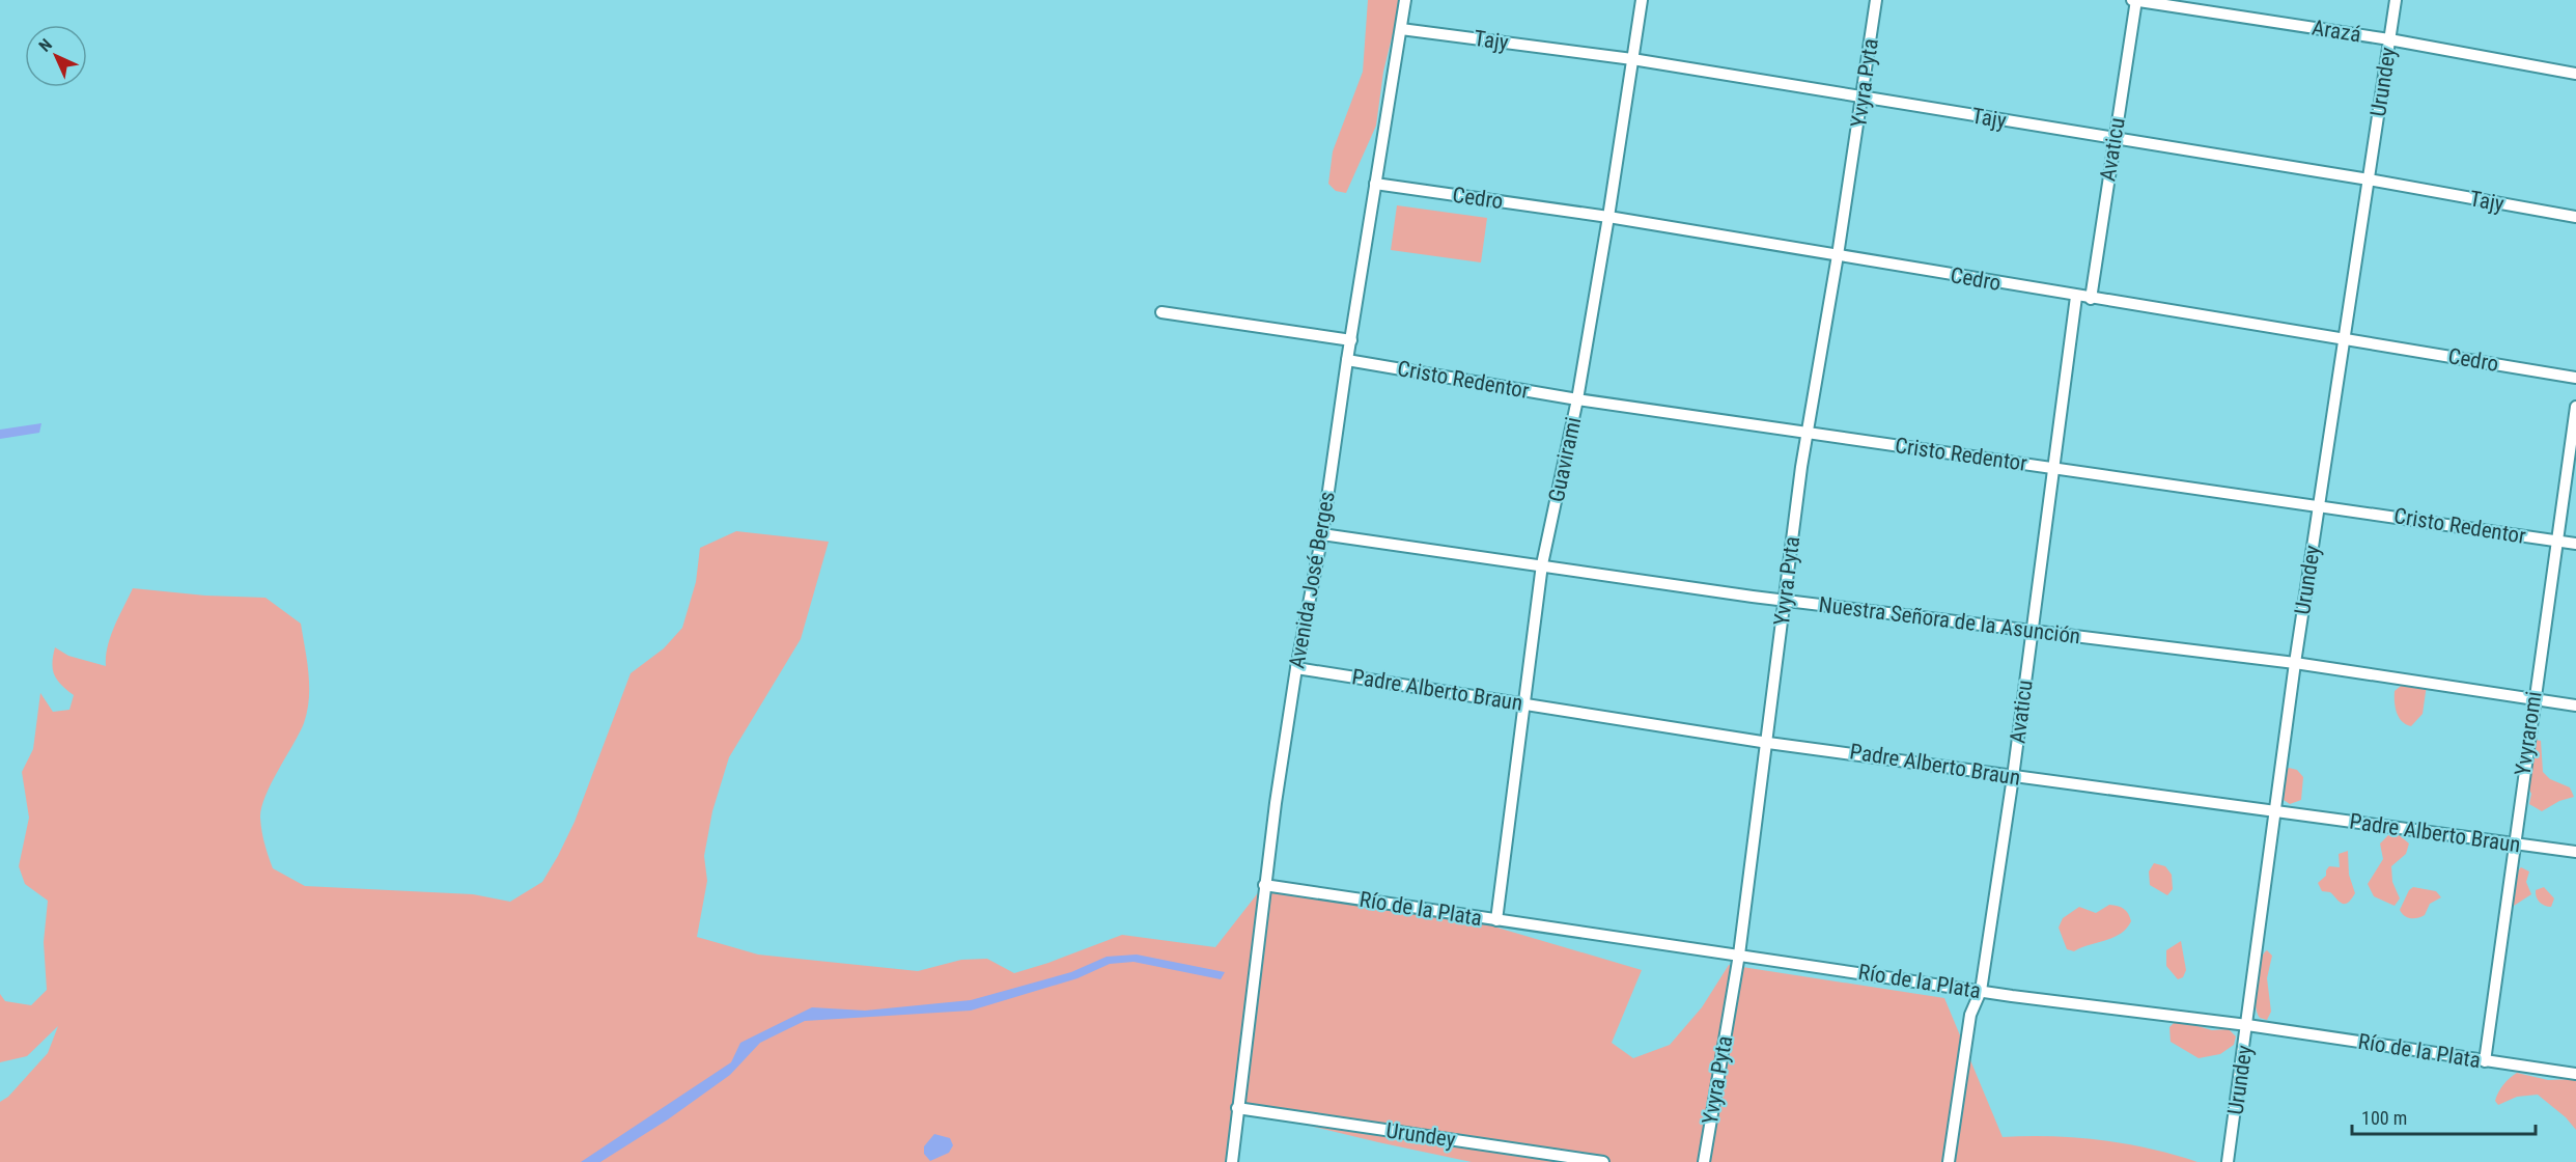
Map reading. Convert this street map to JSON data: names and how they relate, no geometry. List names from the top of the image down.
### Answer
{
  "streets": {
    "street": [
      "Arazá",
      "Tajy",
      "Urundey",
      "Yvyra Pyta",
      "Avaticu",
      "Cedro",
      "Cristo Redentor",
      "Guavirami",
      "Avenida José Berges",
      "Nuestra Señora de la Asunción",
      "Padre Alberto Braun",
      "Yvyraromi",
      "Río de la Plata"
    ]
  },
  "crossings": [
    ["Arazá", "Urundey"],
    ["Arazá", "Avaticu"],
    ["Tajy", "Urundey"],
    ["Tajy", "Yvyra Pyta"],
    ["Tajy", "Avaticu"],
    ["Tajy", "Guavirami"],
    ["Tajy", "Avenida José Berges"],
    ["Urundey", "Cedro"],
    ["Urundey", "Cristo Redentor"],
    ["Urundey", "Avenida José Berges"],
    ["Urundey", "Nuestra Señora de la Asunción"],
    ["Urundey", "Padre Alberto Braun"],
    ["Urundey", "Río de la Plata"],
    ["Yvyra Pyta", "Cedro"],
    ["Yvyra Pyta", "Cristo Redentor"],
    ["Yvyra Pyta", "Nuestra Señora de la Asunción"],
    ["Yvyra Pyta", "Padre Alberto Braun"],
    ["Yvyra Pyta", "Río de la Plata"],
    ["Avaticu", "Cedro"],
    ["Avaticu", "Cristo Redentor"],
    ["Avaticu", "Nuestra Señora de la Asunción"],
    ["Avaticu", "Padre Alberto Braun"],
    ["Avaticu", "Río de la Plata"],
    ["Cedro", "Guavirami"],
    ["Cedro", "Avenida José Berges"],
    ["Cristo Redentor", "Guavirami"],
    ["Cristo Redentor", "Avenida José Berges"],
    ["Cristo Redentor", "Yvyraromi"],
    ["Guavirami", "Nuestra Señora de la Asunción"],
    ["Guavirami", "Padre Alberto Braun"],
    ["Guavirami", "Río de la Plata"],
    ["Avenida José Berges", "Nuestra Señora de la Asunción"],
    ["Avenida José Berges", "Padre Alberto Braun"],
    ["Avenida José Berges", "Río de la Plata"],
    ["Nuestra Señora de la Asunción", "Yvyraromi"],
    ["Padre Alberto Braun", "Yvyraromi"],
    ["Yvyraromi", "Río de la Plata"]
  ],
  "scale_bar": "100 m",
  "north": "top left"
}
